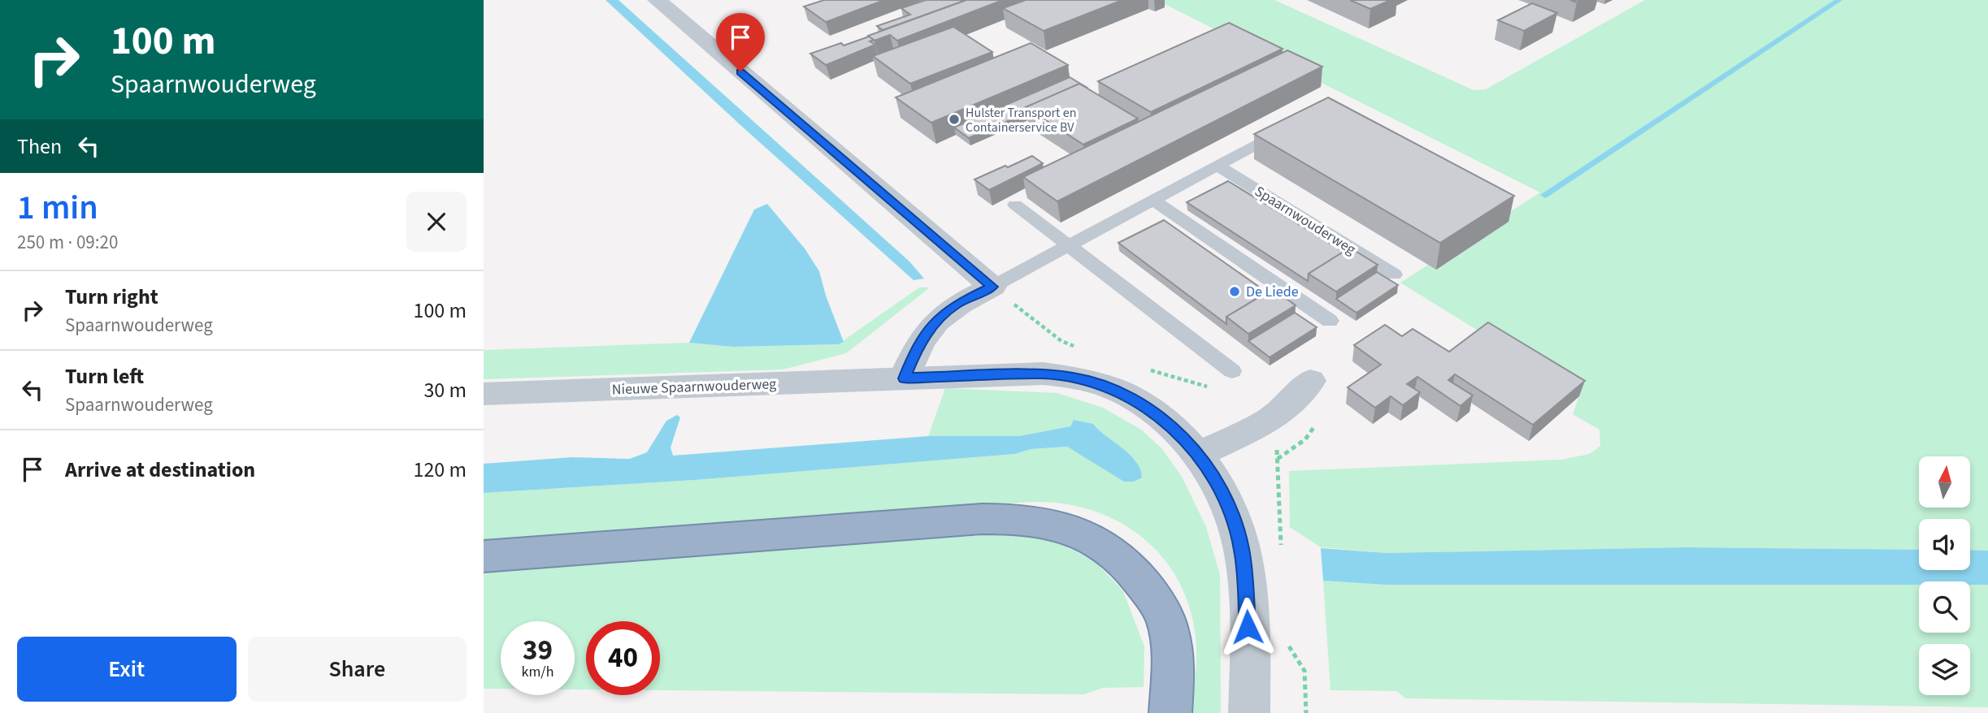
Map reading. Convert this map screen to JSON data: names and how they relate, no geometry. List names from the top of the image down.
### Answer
{
  "streets": {
    "street": ["Nieuwe Spaarnwouderweg"],
    "lane": ["Spaarnwouderweg"]
  },
  "places": ["Hulster Transport en Containerservice BV", "De Liede"],
  "north": "top",
  "page": {
    "turn": ["100 m", "Spaarnwouderweg"],
    "then": "Then",
    "heading": ["1 min", "250 m · 09:20"],
    "list": [
      {
        "name": "Turn right",
        "note": "Spaarnwouderweg",
        "value": "100 m"
      },
      {
        "name": "Turn left",
        "note": "Spaarnwouderweg",
        "value": "30 m"
      },
      {
        "name": "Arrive at destination",
        "value": "120 m"
      }
    ],
    "speed": "39 km/h",
    "limit": "40",
    "buttons": ["Exit", "Share"]
  }
}
